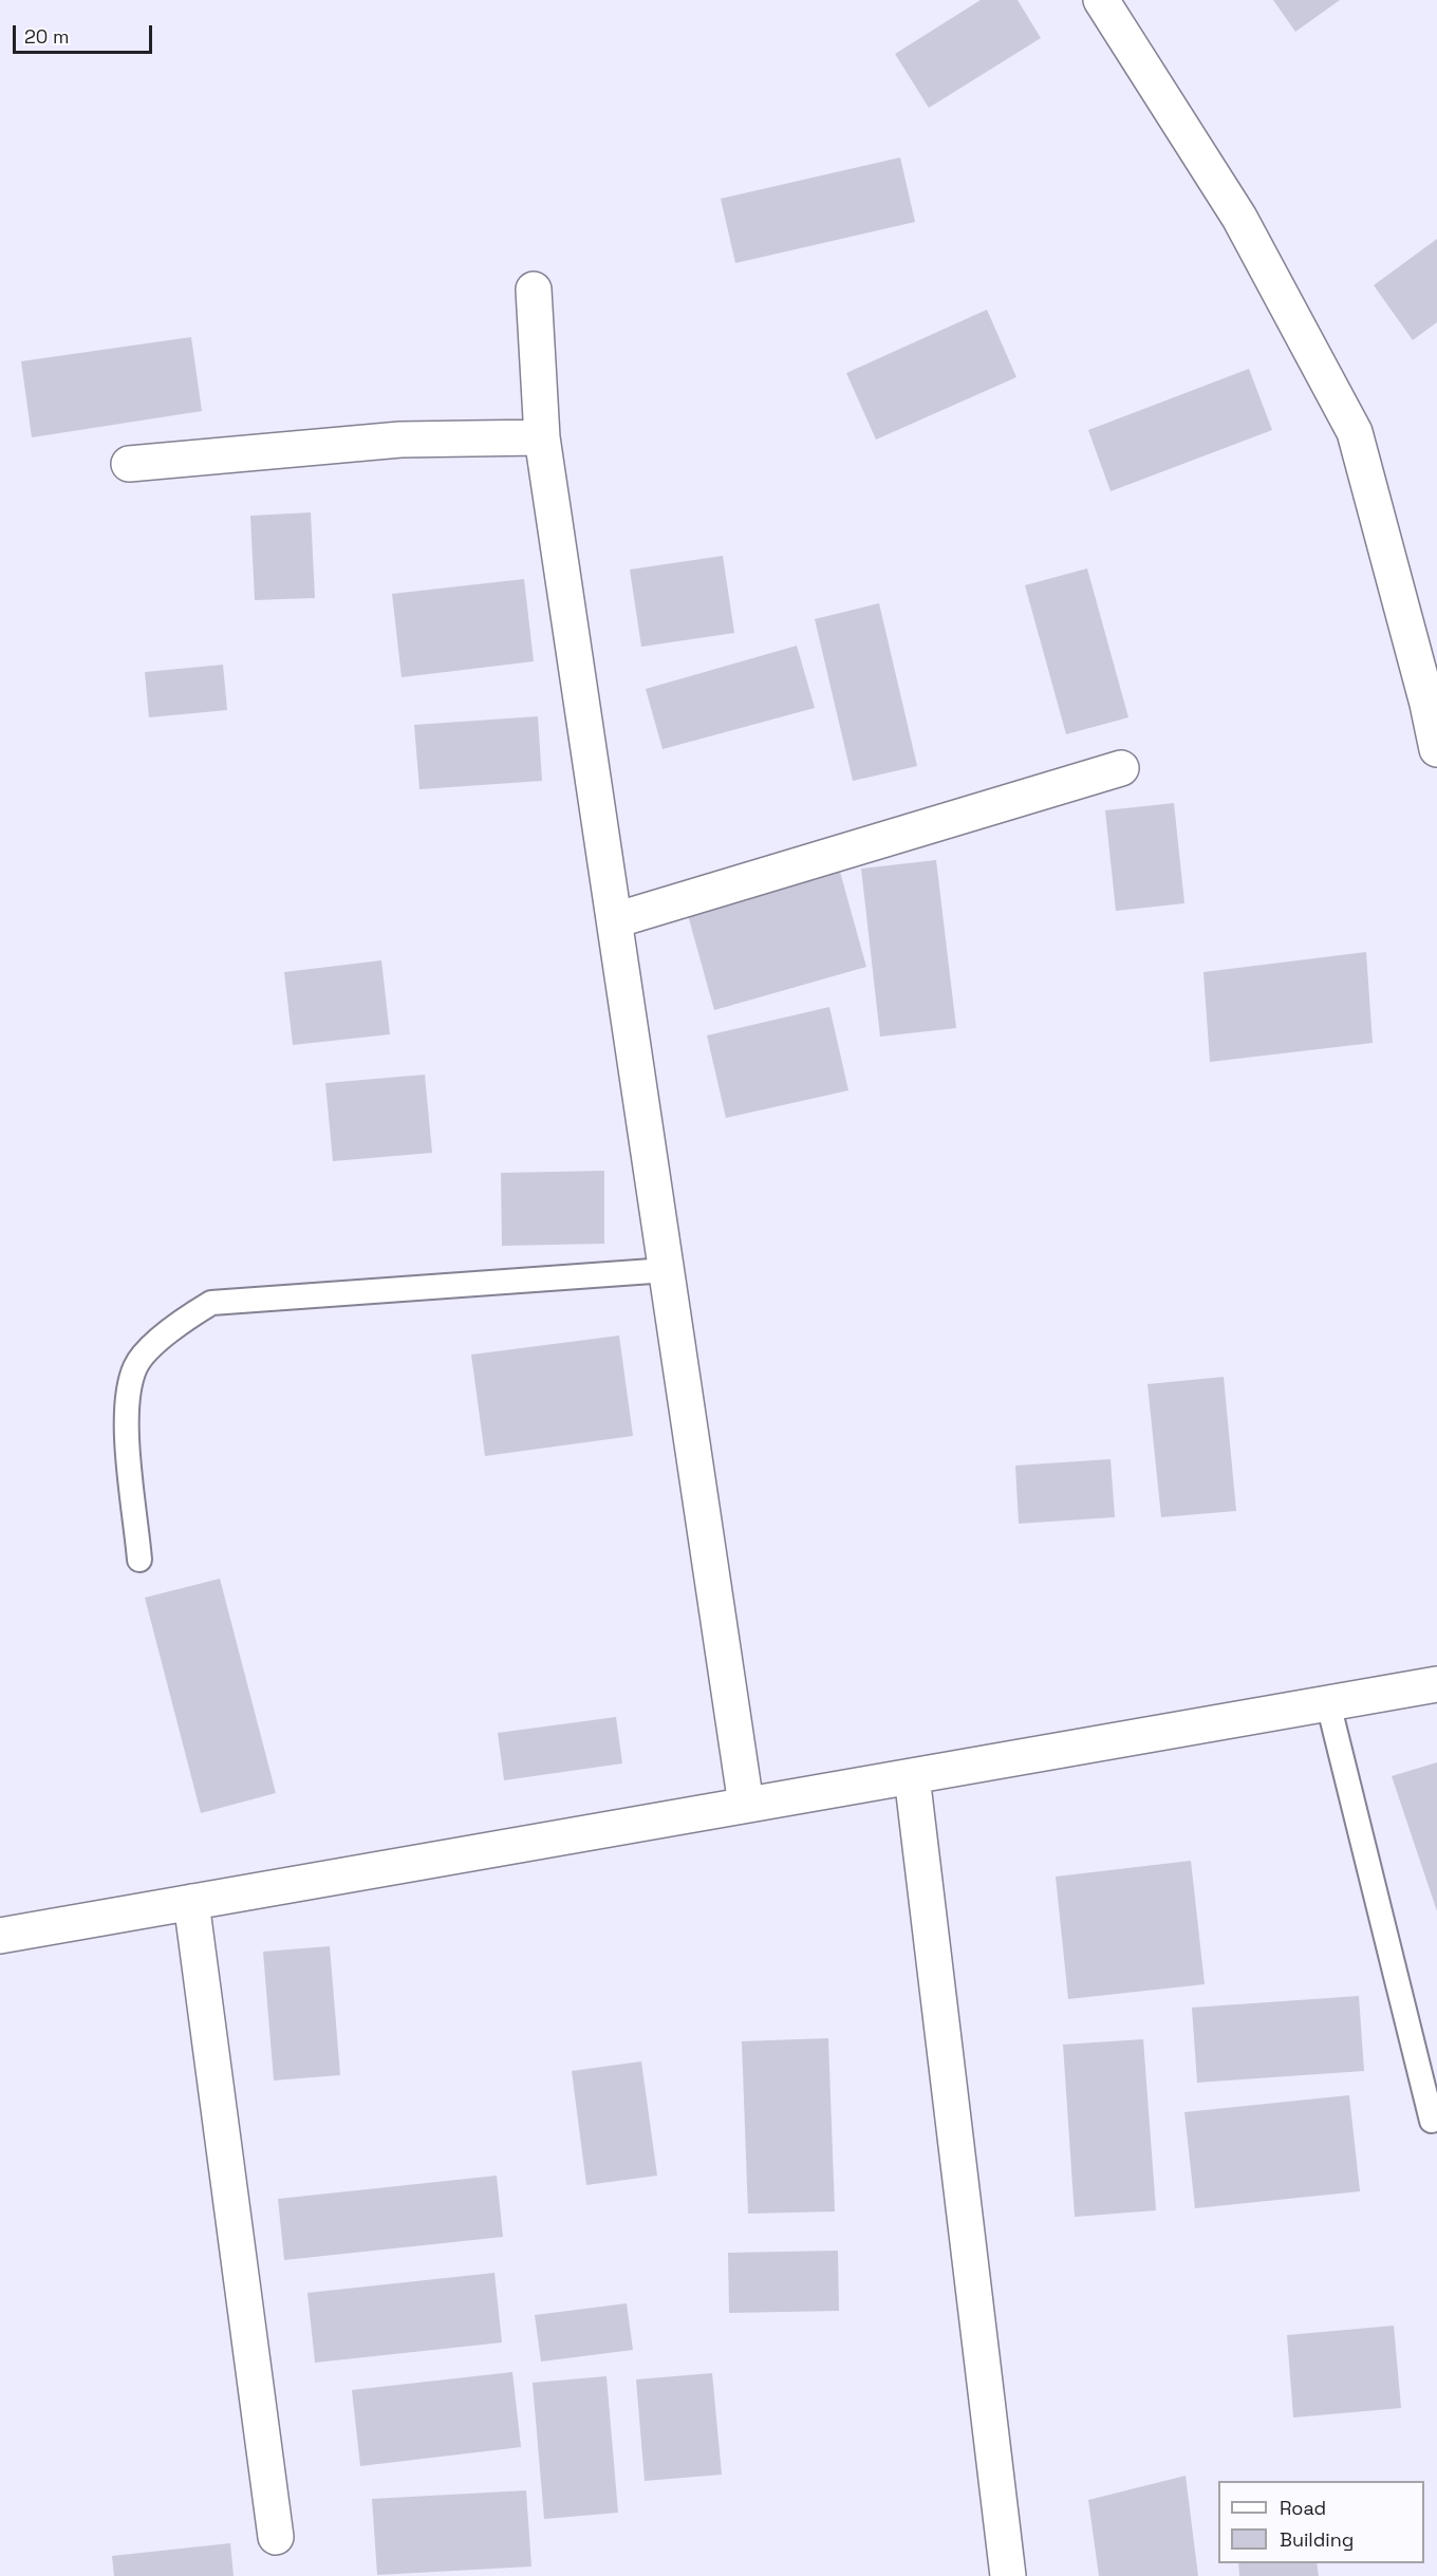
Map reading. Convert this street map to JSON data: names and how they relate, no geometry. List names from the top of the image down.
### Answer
{
  "legend": ["Road", "Building"],
  "scale_bar": "20 m"
}
